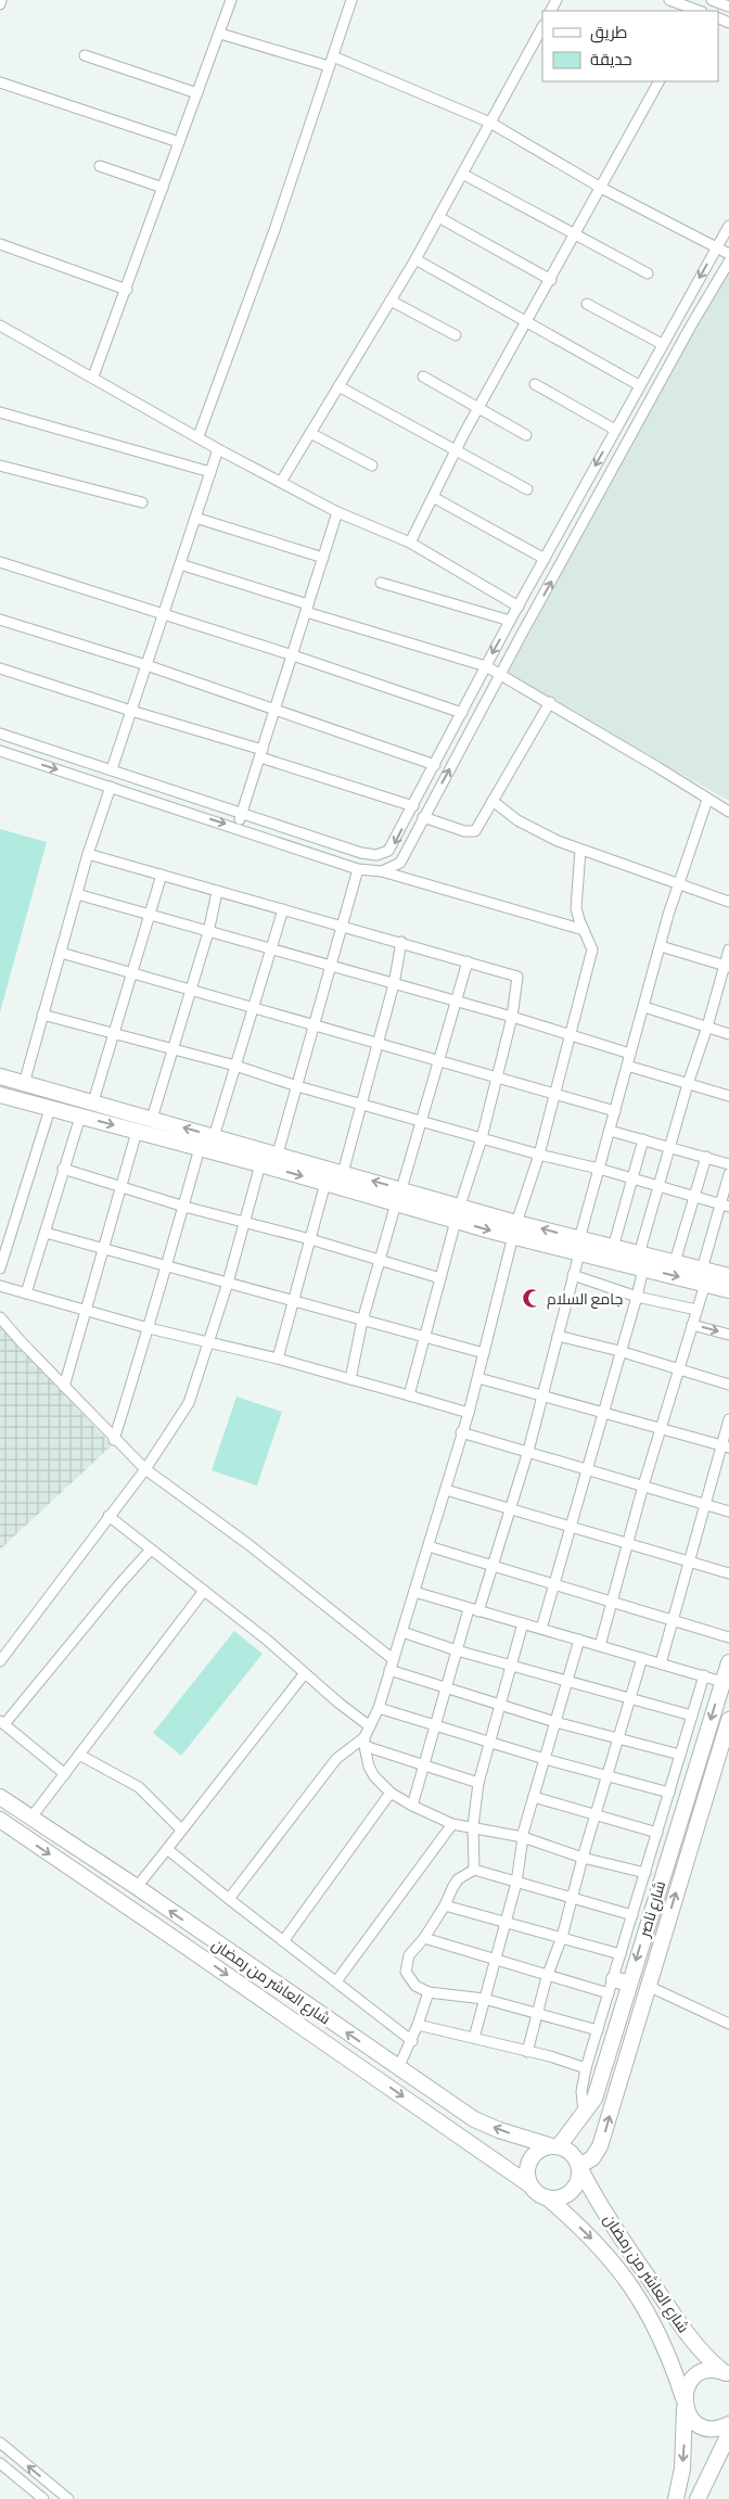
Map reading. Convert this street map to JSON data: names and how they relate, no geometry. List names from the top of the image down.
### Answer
{
  "streets": {
    "main road": ["شارع ناصر", "شارع العاشر من رمضان"]
  },
  "crossings": [
    ["شارع ناصر", "شارع العاشر من رمضان"]
  ],
  "places": {
    "mosque": ["جامع السلام"]
  },
  "legend": ["طريق", "حديقة"]
}
